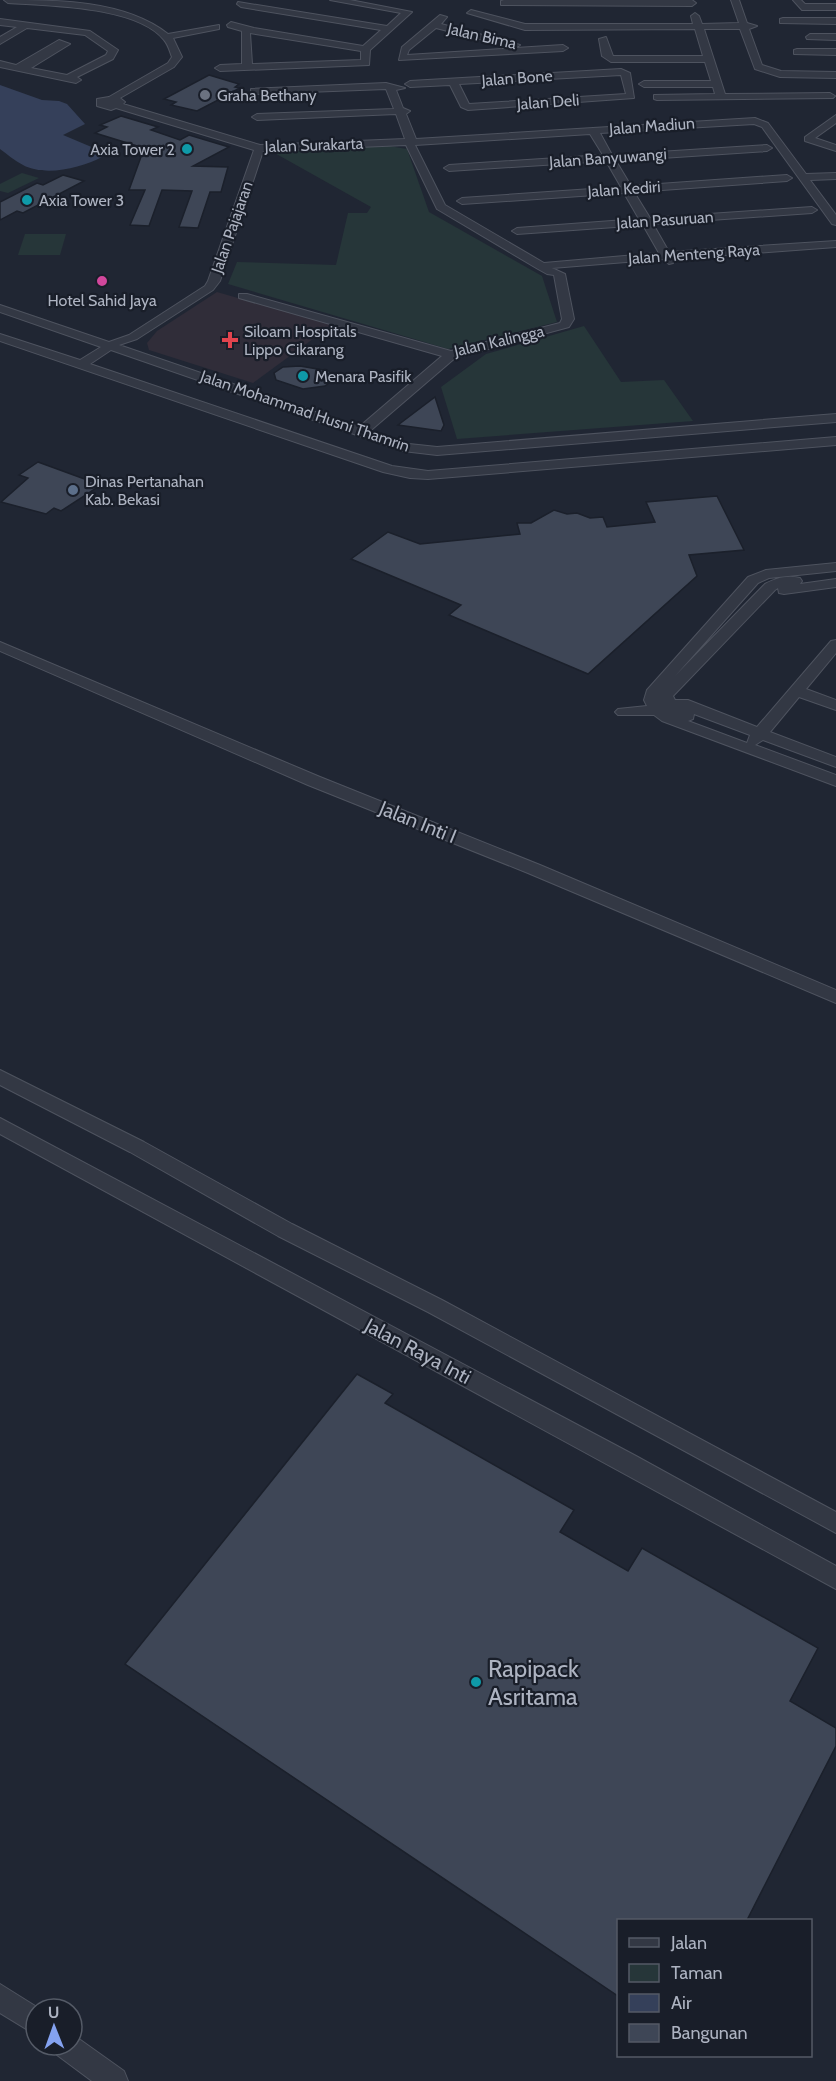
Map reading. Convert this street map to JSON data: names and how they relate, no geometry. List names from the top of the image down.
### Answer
{
  "streets": {
    "street": [
      "Jalan Bima",
      "Jalan Bone",
      "Jalan Deli",
      "Jalan Madiun",
      "Jalan Surakarta",
      "Jalan Banyuwangi",
      "Jalan Kediri",
      "Jalan Pasuruan",
      "Jalan Pajajaran",
      "Jalan Menteng Raya",
      "Jalan Kalingga",
      "Jalan Mohammad Husni Thamrin",
      "Jalan Inti I",
      "Jalan Raya Inti"
    ]
  },
  "crossings": [
    ["Jalan Bone", "Jalan Deli"],
    ["Jalan Madiun", "Jalan Surakarta"],
    ["Jalan Surakarta", "Jalan Pajajaran"],
    ["Jalan Pajajaran", "Jalan Mohammad Husni Thamrin"],
    ["Jalan Menteng Raya", "Jalan Kalingga"]
  ],
  "places": {
    "other": [
      "Graha Bethany",
      "Axia Tower 2",
      "Axia Tower 3",
      "Hotel Sahid Jaya",
      "Menara Pasifik",
      "Dinas Pertanahan Kab. Bekasi",
      "Rapipack Asritama"
    ],
    "health": ["Siloam Hospitals Lippo Cikarang"]
  },
  "legend": [
    "Jalan",
    "Taman",
    "Air",
    "Bangunan"
  ],
  "north": "top"
}
